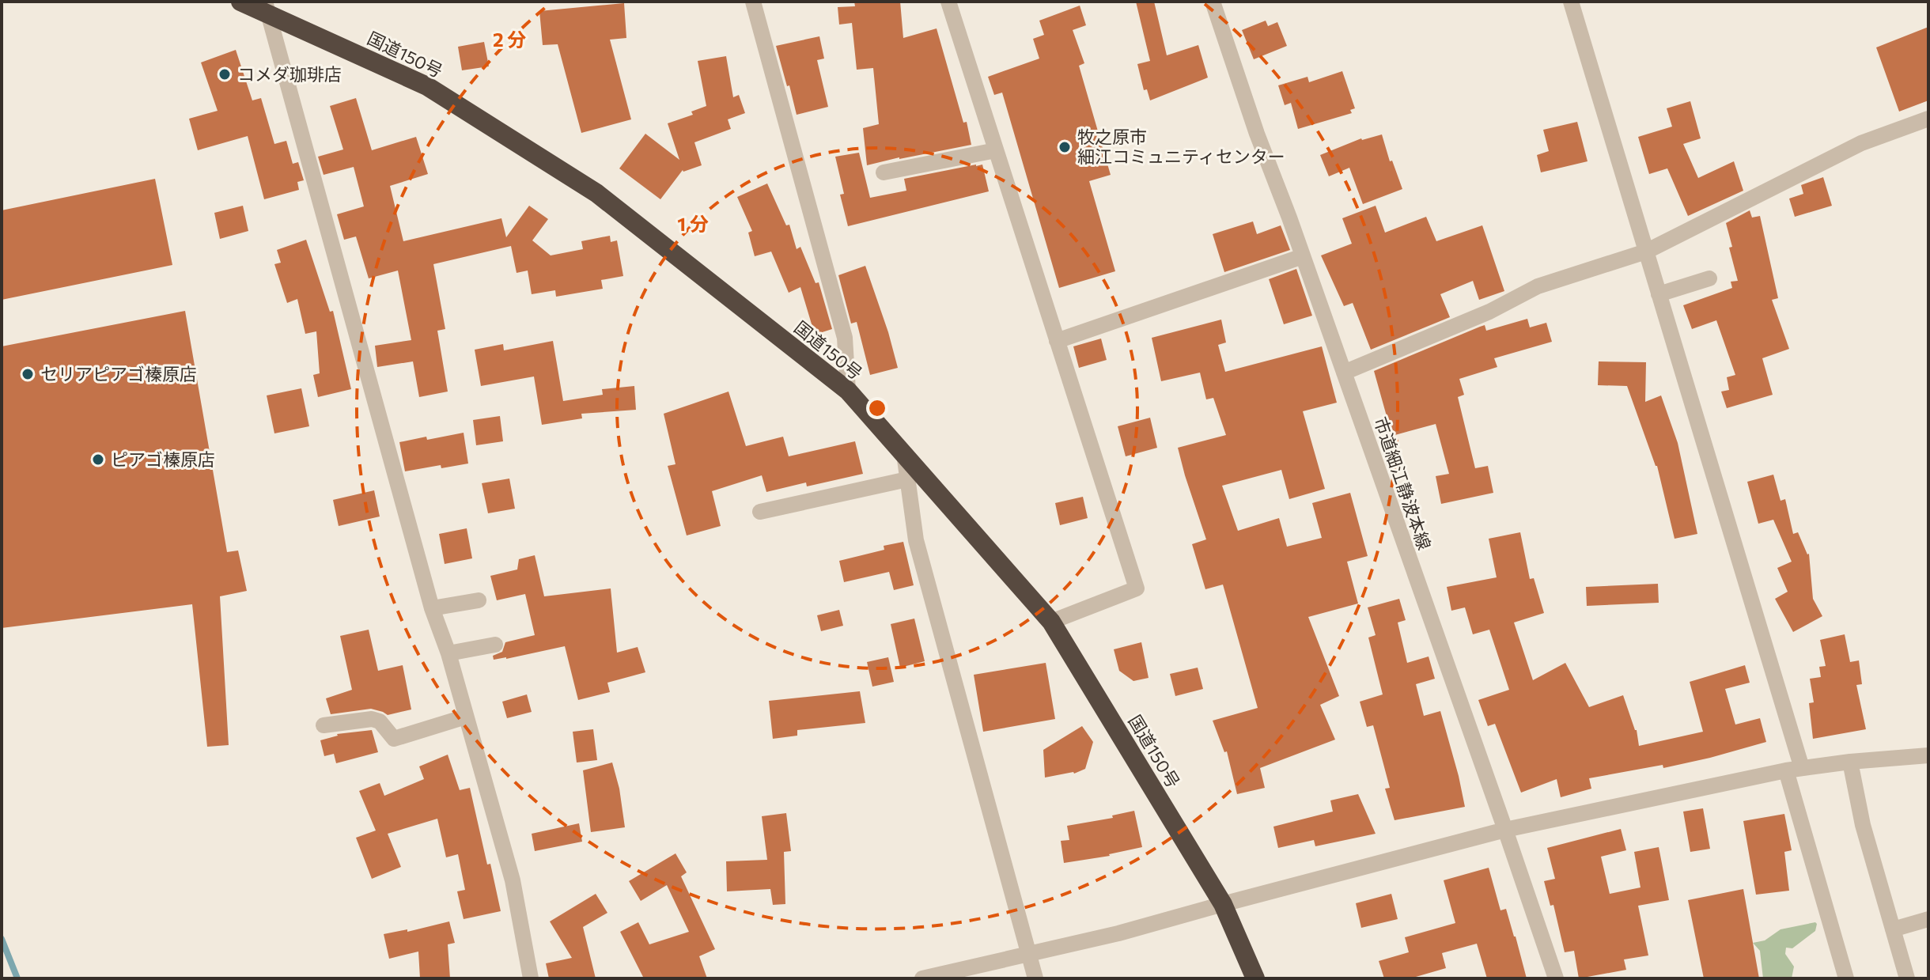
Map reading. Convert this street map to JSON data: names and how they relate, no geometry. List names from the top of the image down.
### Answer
{
  "streets": {
    "highway": ["国道150号"],
    "street": ["市道細江静波本線"]
  },
  "places": [
    "コメダ珈琲店",
    "牧之原市 細江コミュニティセンター",
    "セリアピアゴ榛原店",
    "ピアゴ榛原店"
  ],
  "rings": ["2 分", "1 分"]
}
